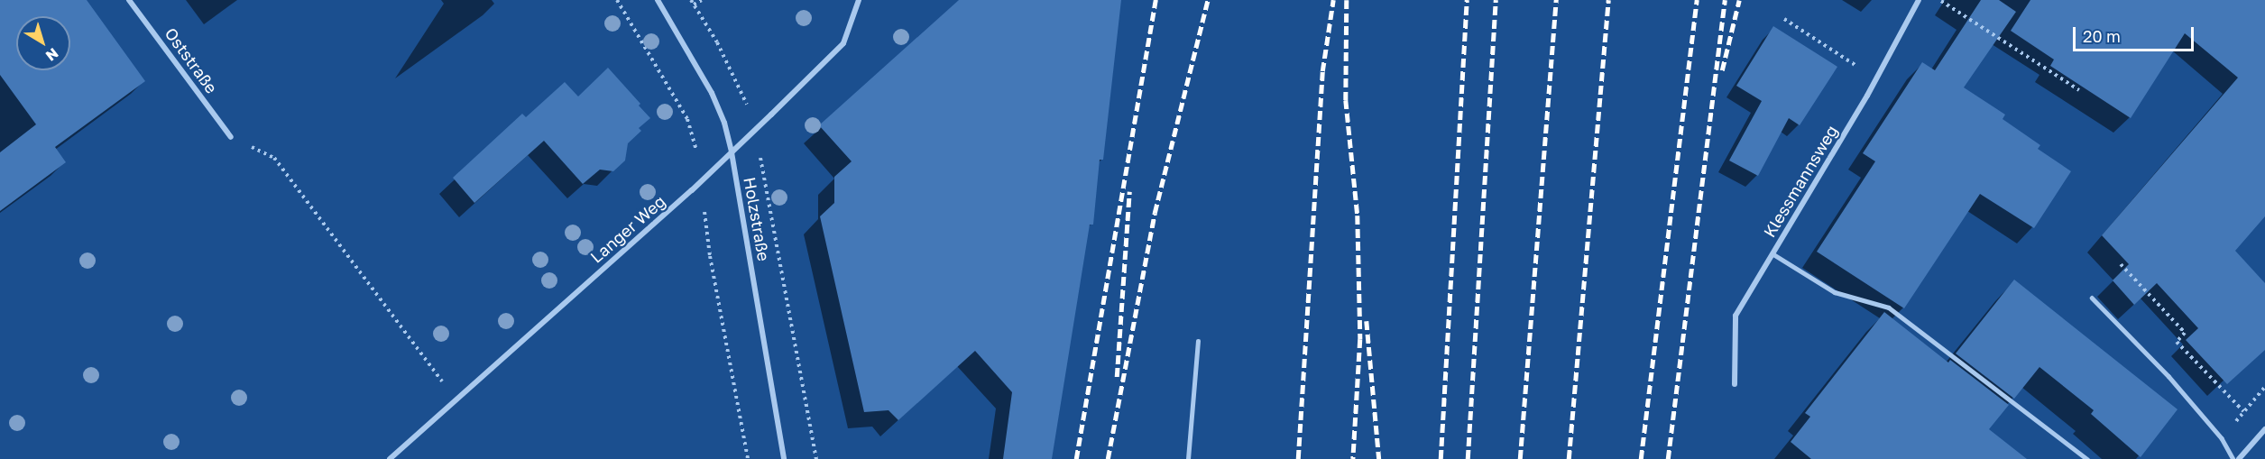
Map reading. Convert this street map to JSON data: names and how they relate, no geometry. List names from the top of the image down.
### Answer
{
  "streets": {
    "street": [
      "Oststraße",
      "Klessmannsweg",
      "Holzstraße",
      "Langer Weg"
    ]
  },
  "crossings": [
    ["Holzstraße", "Langer Weg"]
  ],
  "scale_bar": "20 m",
  "north": "bottom right"
}
